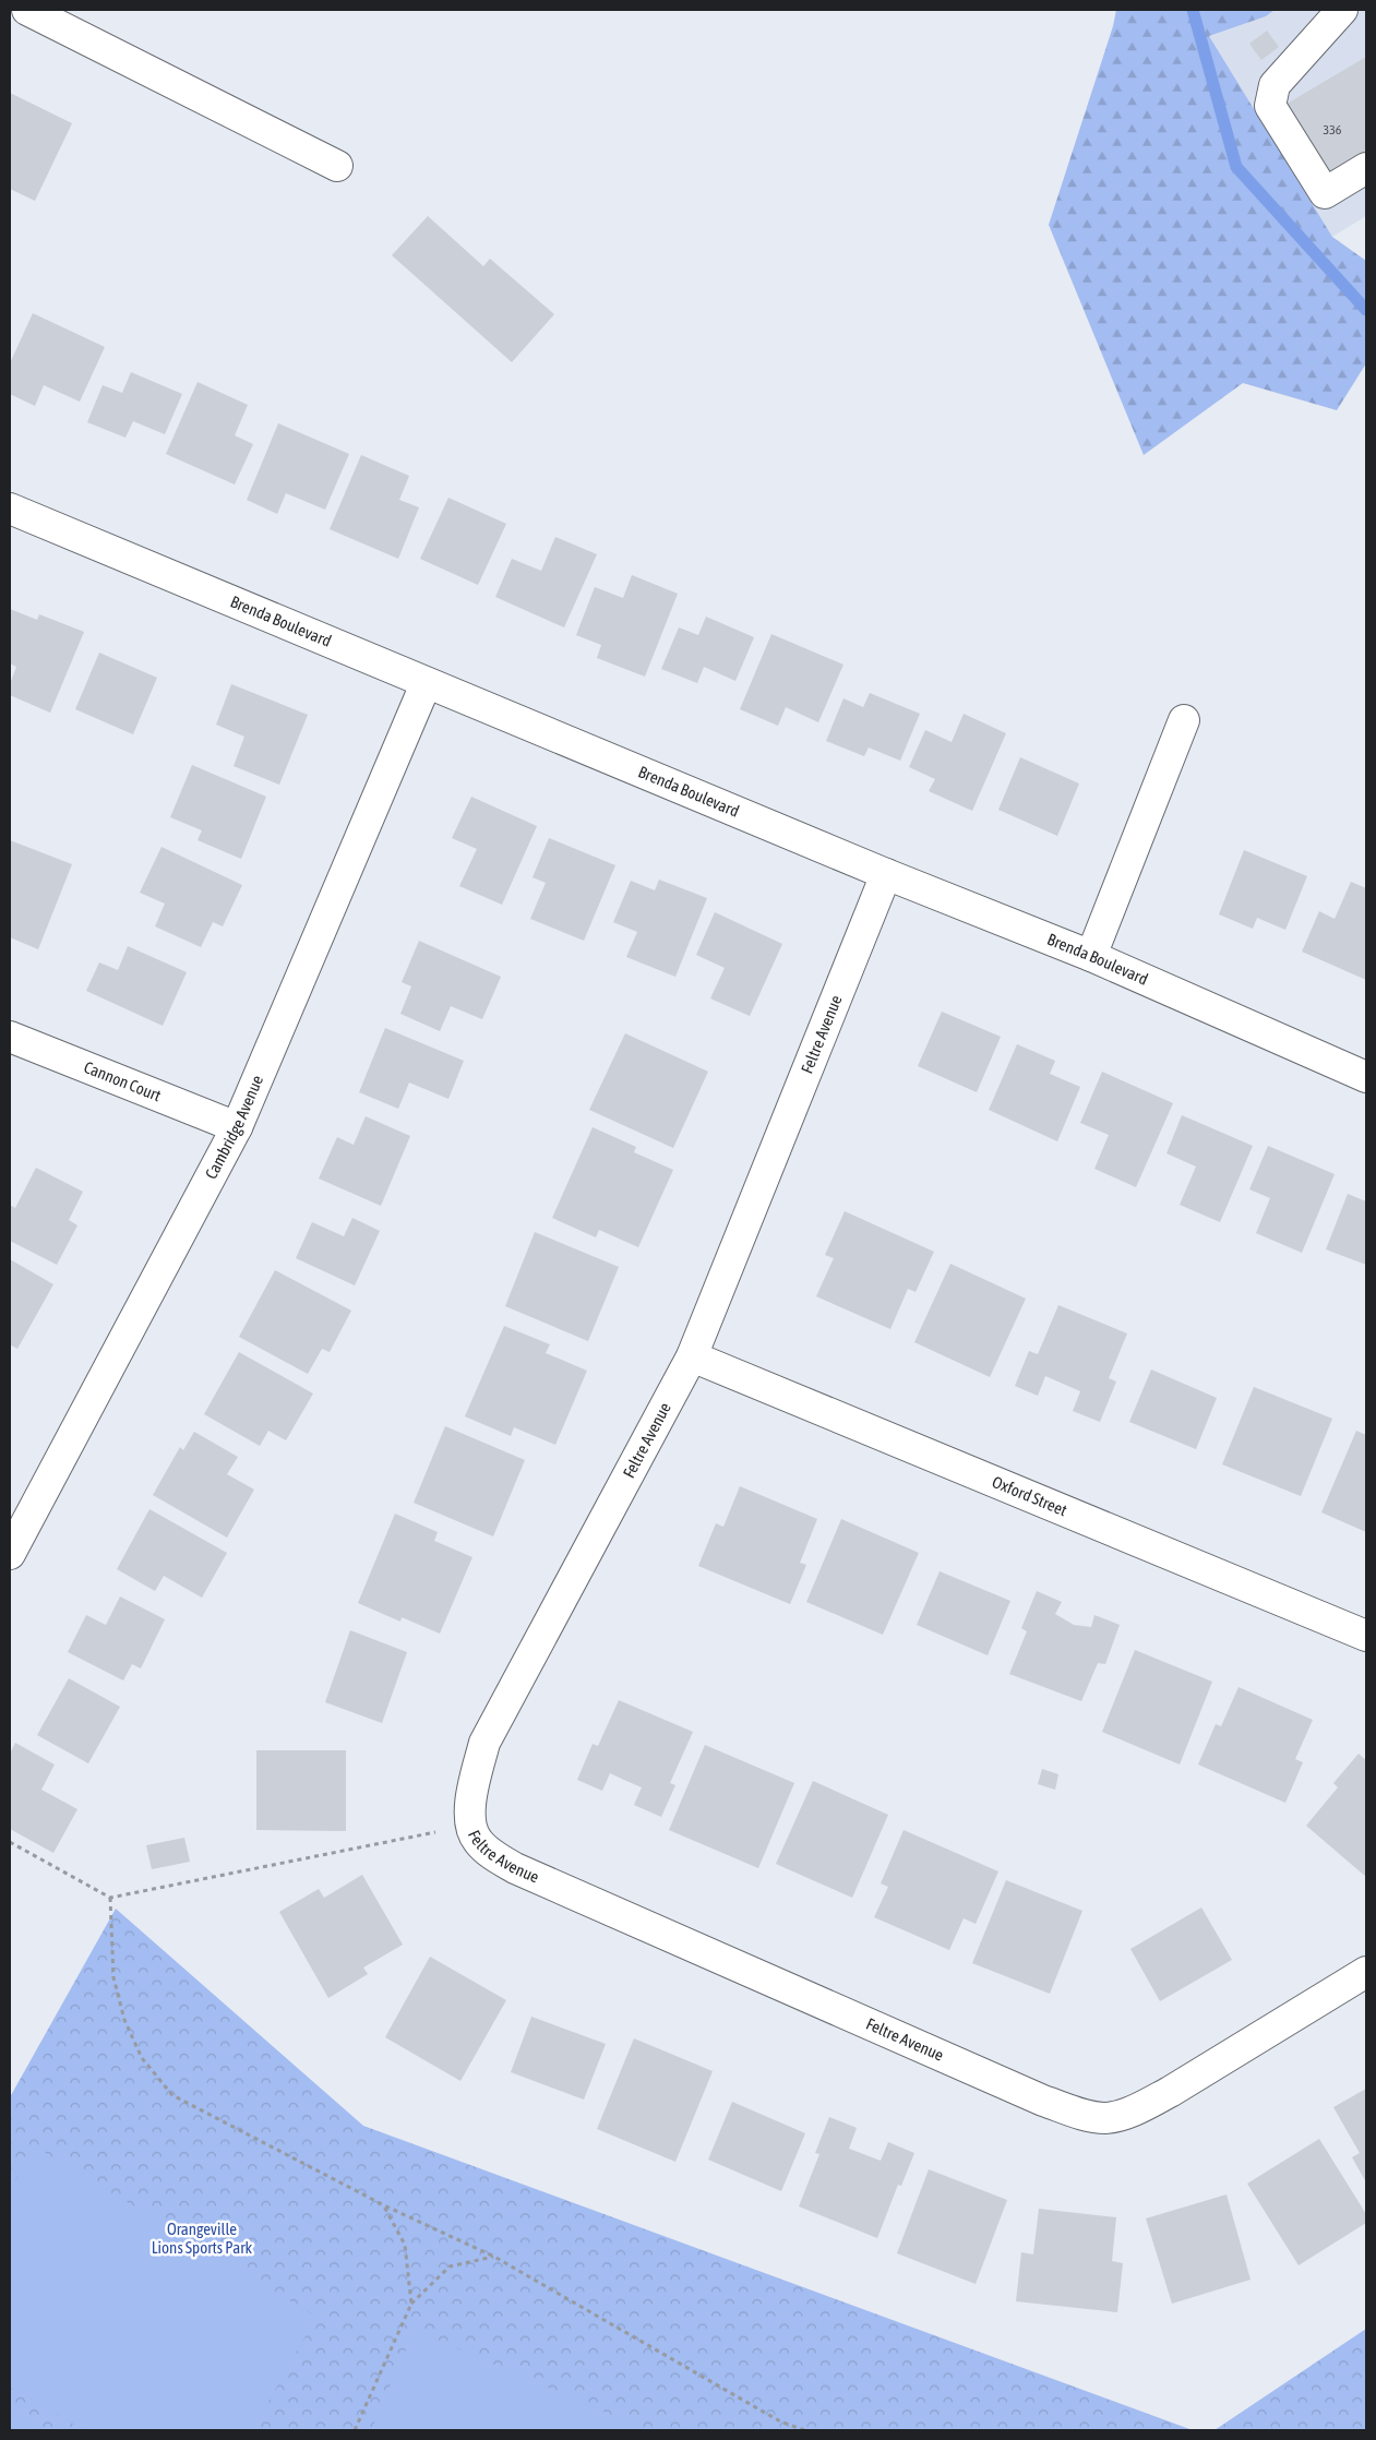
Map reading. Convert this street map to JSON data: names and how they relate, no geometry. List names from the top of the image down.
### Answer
{
  "streets": {
    "street": [
      "Brenda Boulevard",
      "Feltre Avenue",
      "Cannon Court",
      "Cambridge Avenue",
      "Oxford Street"
    ]
  },
  "crossings": [
    ["Brenda Boulevard", "Feltre Avenue"],
    ["Brenda Boulevard", "Cambridge Avenue"],
    ["Feltre Avenue", "Oxford Street"],
    ["Cannon Court", "Cambridge Avenue"]
  ],
  "parks": ["Orangeville Lions Sports Park"],
  "house_numbers": ["336"]
}
